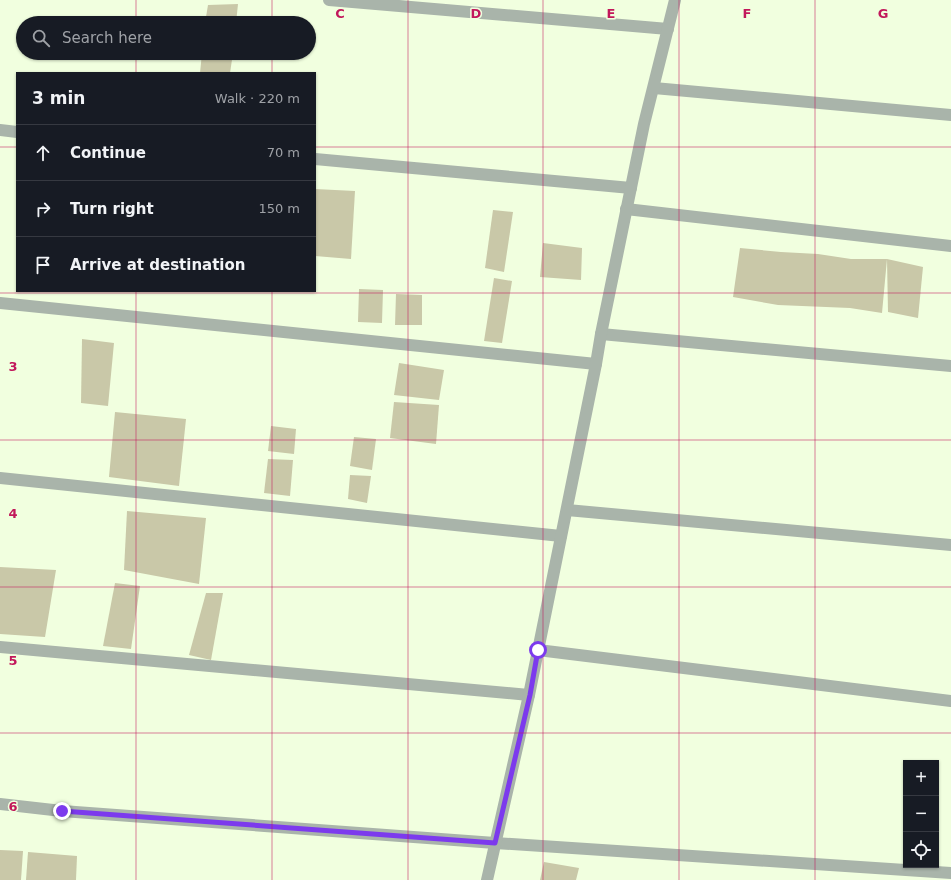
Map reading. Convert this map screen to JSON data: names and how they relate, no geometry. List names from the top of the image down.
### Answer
{
  "page": {
    "search": "Search here",
    "heading": ["3 min", "Walk · 220 m"],
    "list": [
      ["Continue", "70 m"],
      ["Turn right", "150 m"],
      "Arrive at destination"
    ],
    "map_buttons": ["+", "−"]
  },
  "grid": {
    "columns": [
      "C",
      "D",
      "E",
      "F",
      "G"
    ],
    "rows": [
      "3",
      "4",
      "5",
      "6"
    ]
  }
}
